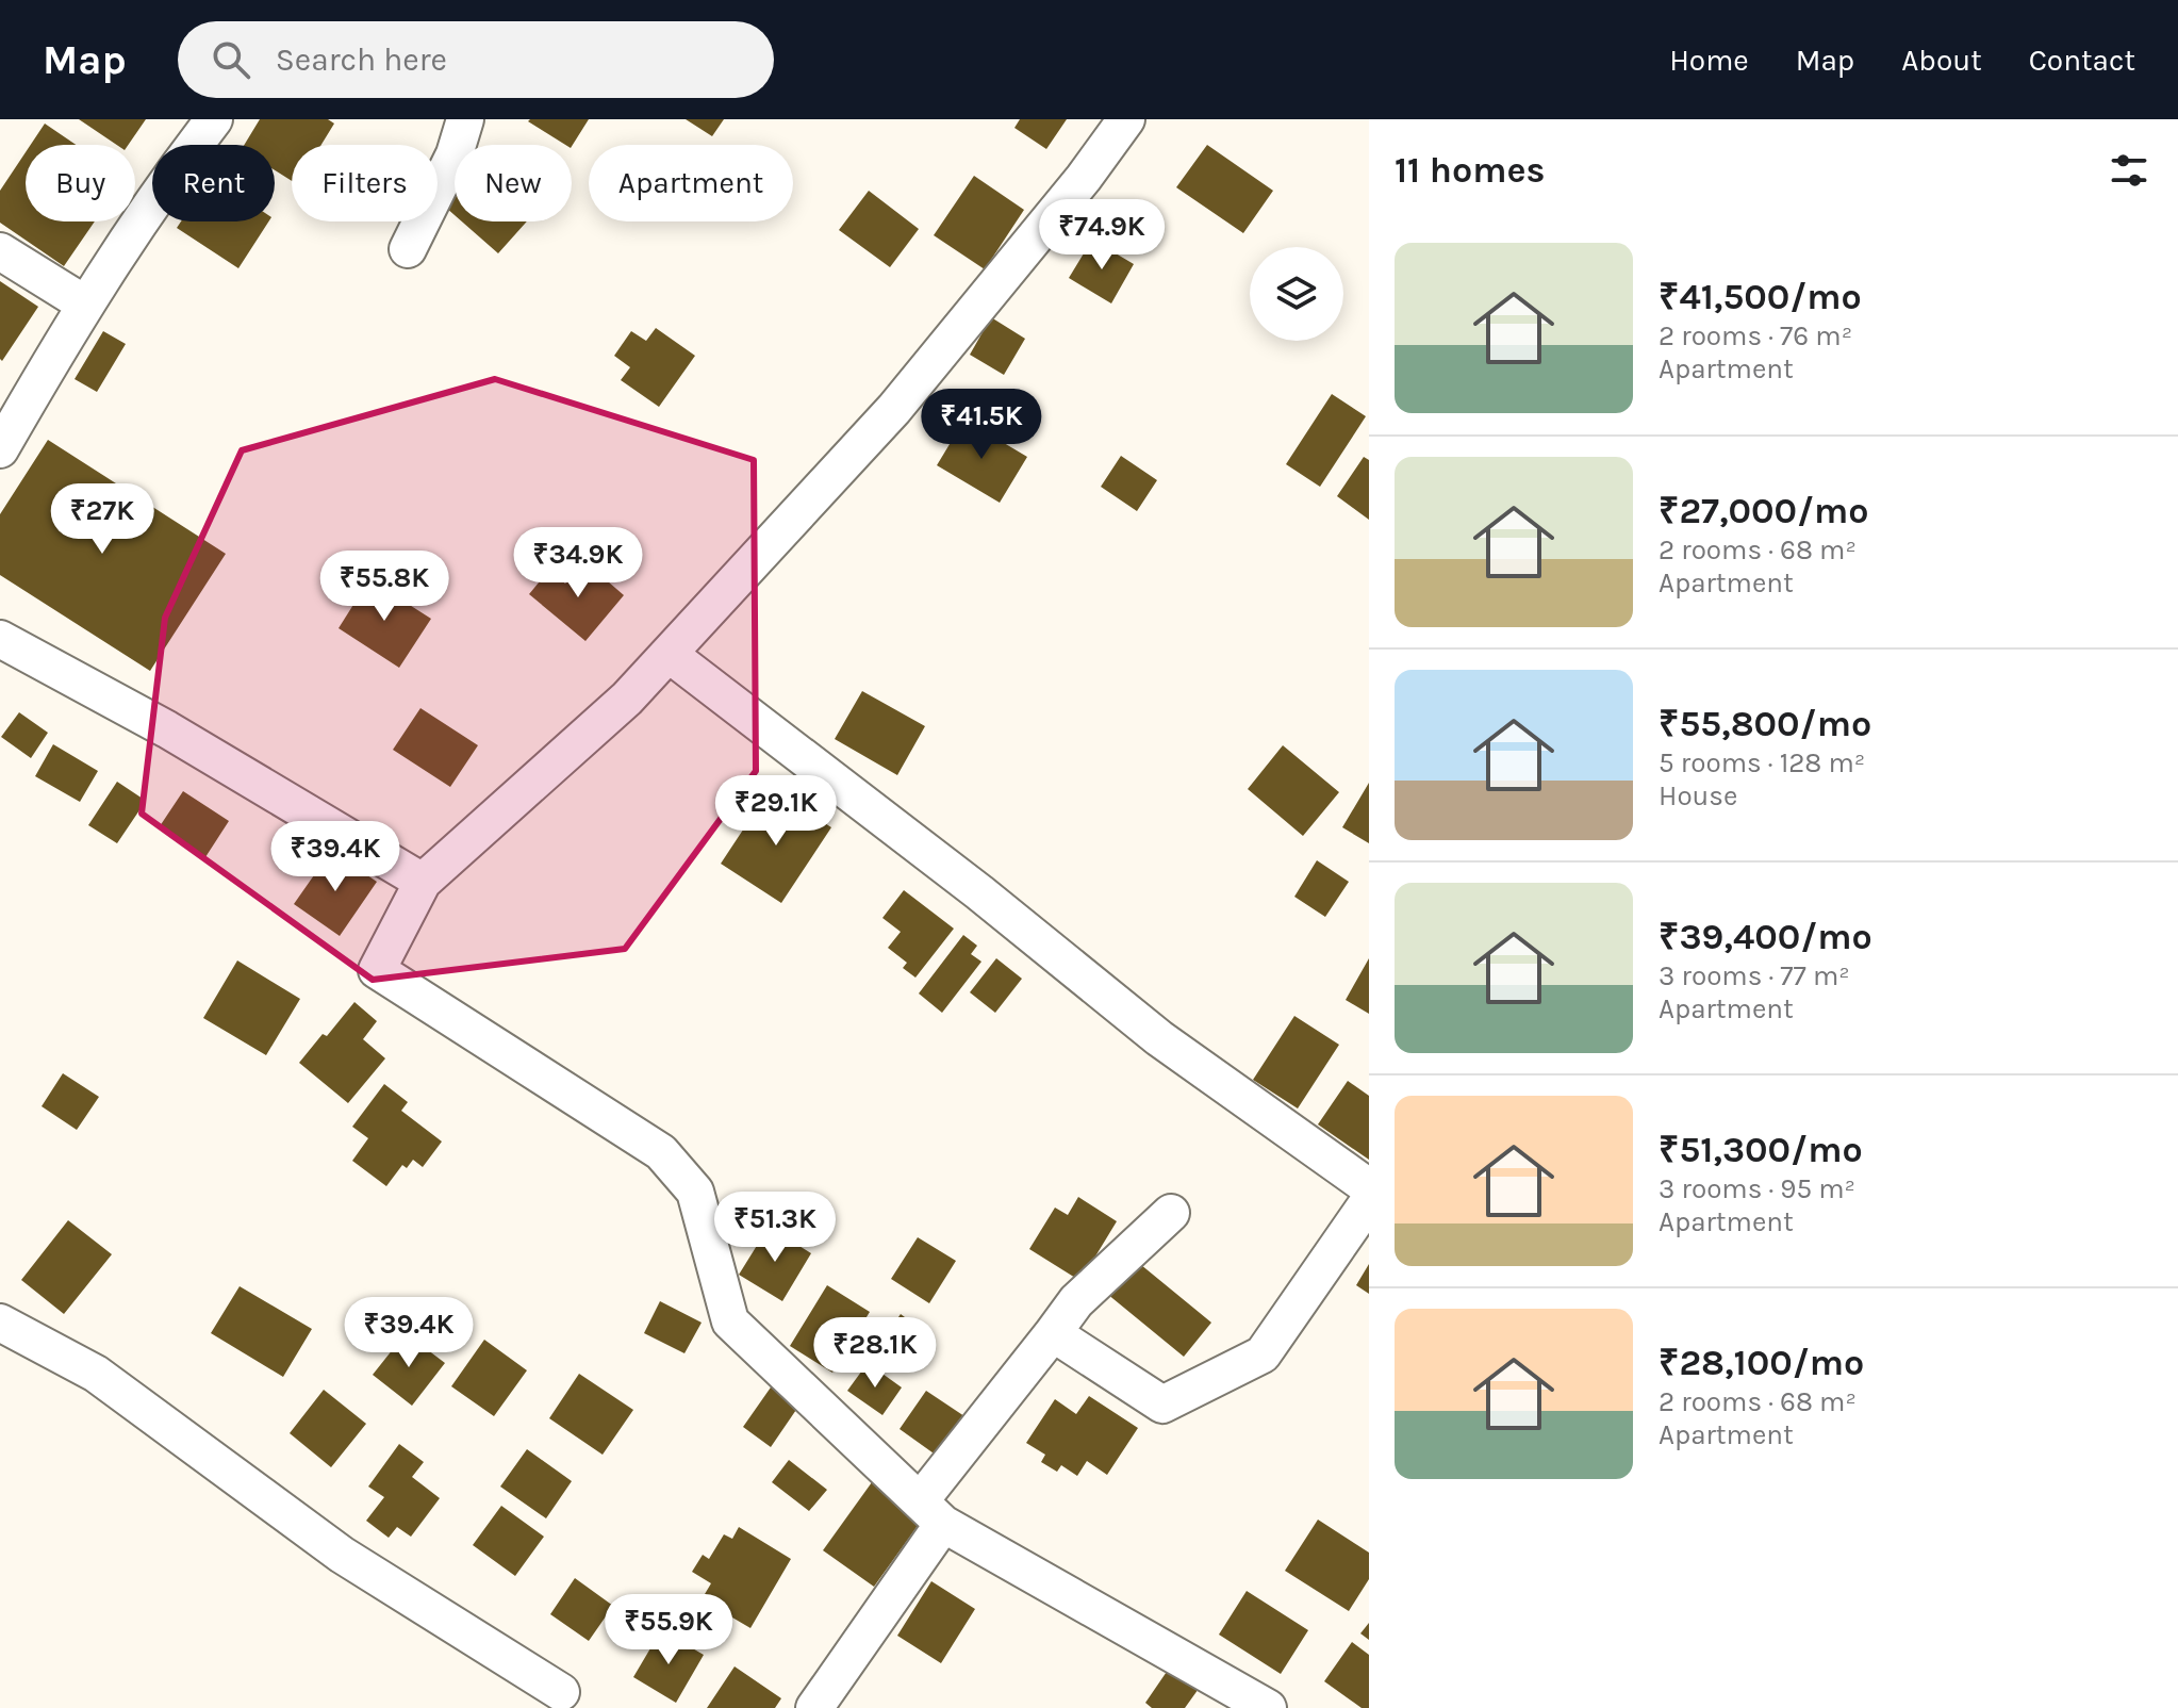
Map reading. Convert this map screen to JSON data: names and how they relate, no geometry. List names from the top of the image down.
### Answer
{
  "page": {
    "header": "Map",
    "search": "Search here",
    "nav": [
      "Home",
      "Map",
      "About",
      "Contact"
    ],
    "heading": "11 homes",
    "chip": [
      "Buy",
      "Rent",
      "Filters",
      "New",
      "Apartment"
    ],
    "price": [
      "₹74.9K",
      "₹41.5K",
      "₹27K",
      "₹34.9K",
      "₹55.8K",
      "₹29.1K",
      "₹39.4K",
      "₹51.3K",
      "₹39.4K",
      "₹28.1K",
      "₹55.9K"
    ],
    "list": [
      {
        "name": "₹41,500/mo",
        "note": "2 rooms · 76 m² · Apartment"
      },
      {
        "name": "₹27,000/mo",
        "note": "2 rooms · 68 m² · Apartment"
      },
      {
        "name": "₹55,800/mo",
        "note": "5 rooms · 128 m² · House"
      },
      {
        "name": "₹39,400/mo",
        "note": "3 rooms · 77 m² · Apartment"
      },
      {
        "name": "₹51,300/mo",
        "note": "3 rooms · 95 m² · Apartment"
      },
      {
        "name": "₹28,100/mo",
        "note": "2 rooms · 68 m² · Apartment"
      }
    ]
  }
}
